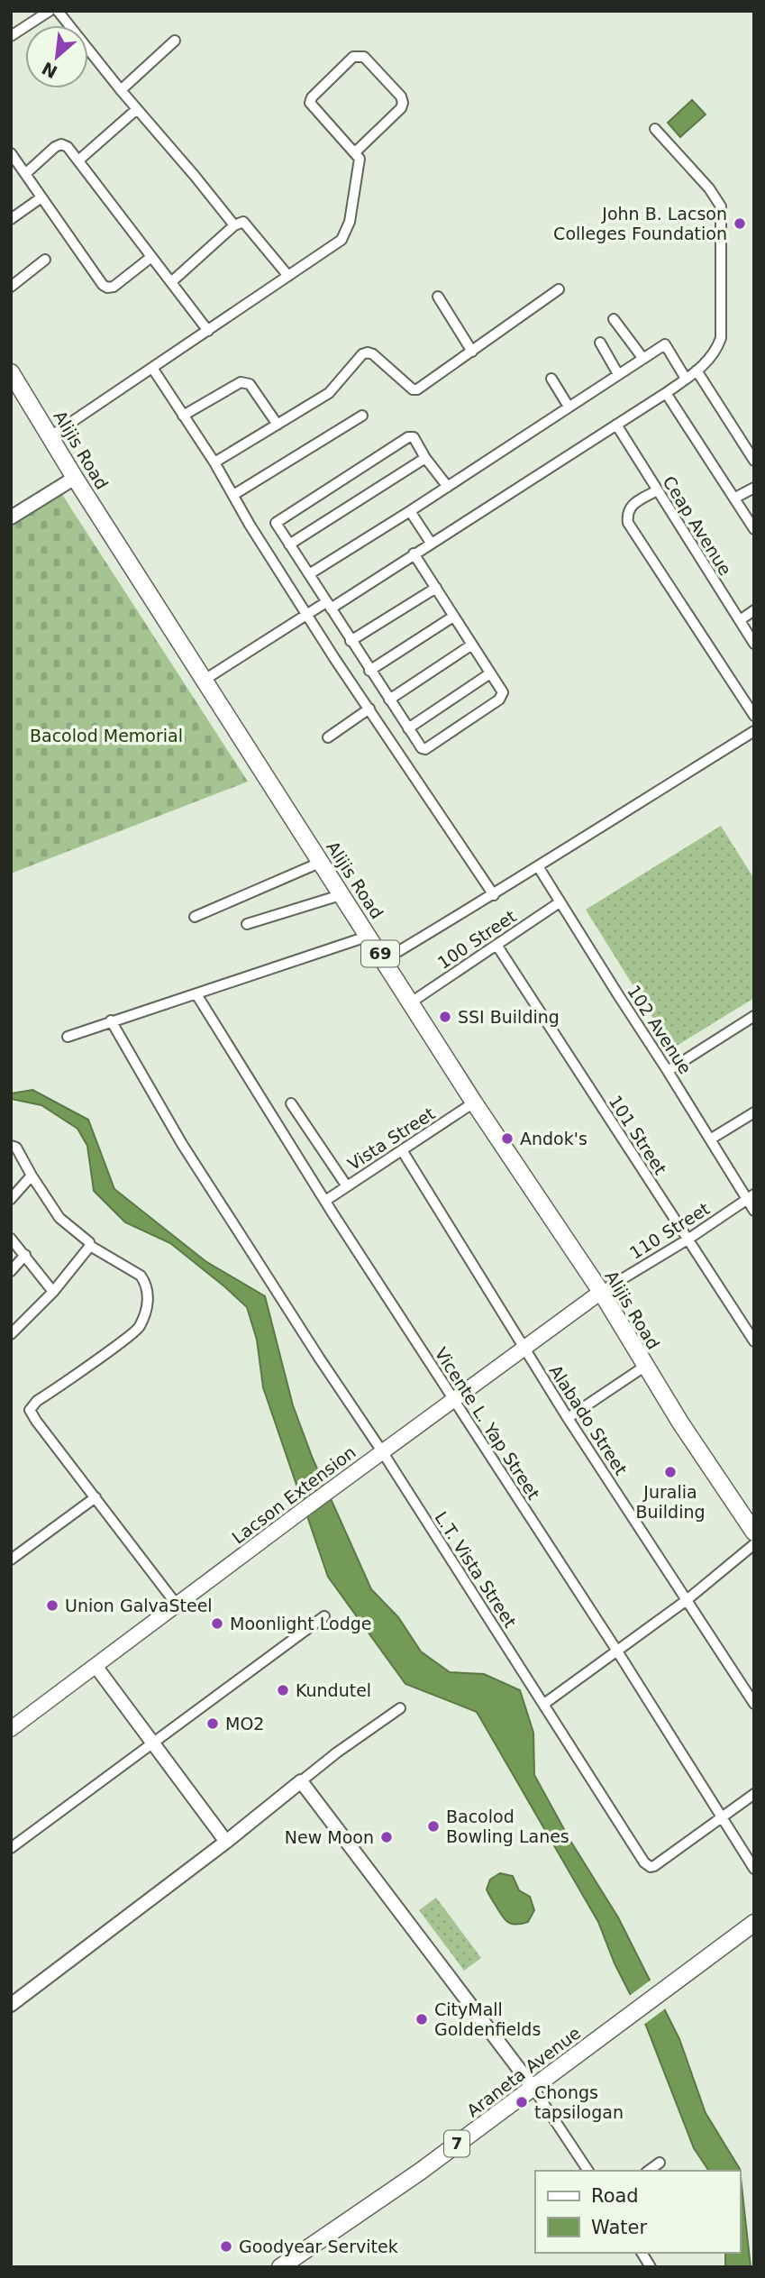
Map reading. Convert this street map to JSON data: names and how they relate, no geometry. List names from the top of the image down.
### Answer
{
  "streets": {
    "main road": [
      "Alijis Road",
      "69",
      "Lacson Extension",
      "Araneta Avenue",
      "7"
    ],
    "street": [
      "Ceap Avenue",
      "100 Street",
      "102 Avenue",
      "101 Street",
      "Vista Street",
      "110 Street",
      "Alabado Street",
      "Vicente L. Yap Street",
      "L.T. Vista Street"
    ]
  },
  "crossings": [
    ["Alijis Road", "100 Street"],
    ["Alijis Road", "Vista Street"],
    ["Alijis Road", "110 Street"],
    ["Alijis Road", "Lacson Extension"],
    ["100 Street", "102 Avenue"],
    ["100 Street", "101 Street"],
    ["102 Avenue", "110 Street"],
    ["101 Street", "110 Street"],
    ["Vista Street", "Alabado Street"],
    ["Vista Street", "Vicente L. Yap Street"],
    ["110 Street", "Lacson Extension"],
    ["Alabado Street", "Lacson Extension"],
    ["Vicente L. Yap Street", "Lacson Extension"],
    ["Vicente L. Yap Street", "L.T. Vista Street"],
    ["Lacson Extension", "L.T. Vista Street"]
  ],
  "parks": ["Bacolod Memorial"],
  "places": [
    "John B. Lacson Colleges Foundation",
    "SSI Building",
    "Andok's",
    "Juralia Building",
    "Union GalvaSteel",
    "Moonlight Lodge",
    "Kundutel",
    "MO2",
    "Bacolod Bowling Lanes",
    "New Moon",
    "CityMall Goldenfields",
    "Chongs tapsilogan",
    "Goodyear Servitek"
  ],
  "legend": ["Road", "Water"],
  "north": "bottom left"
}
